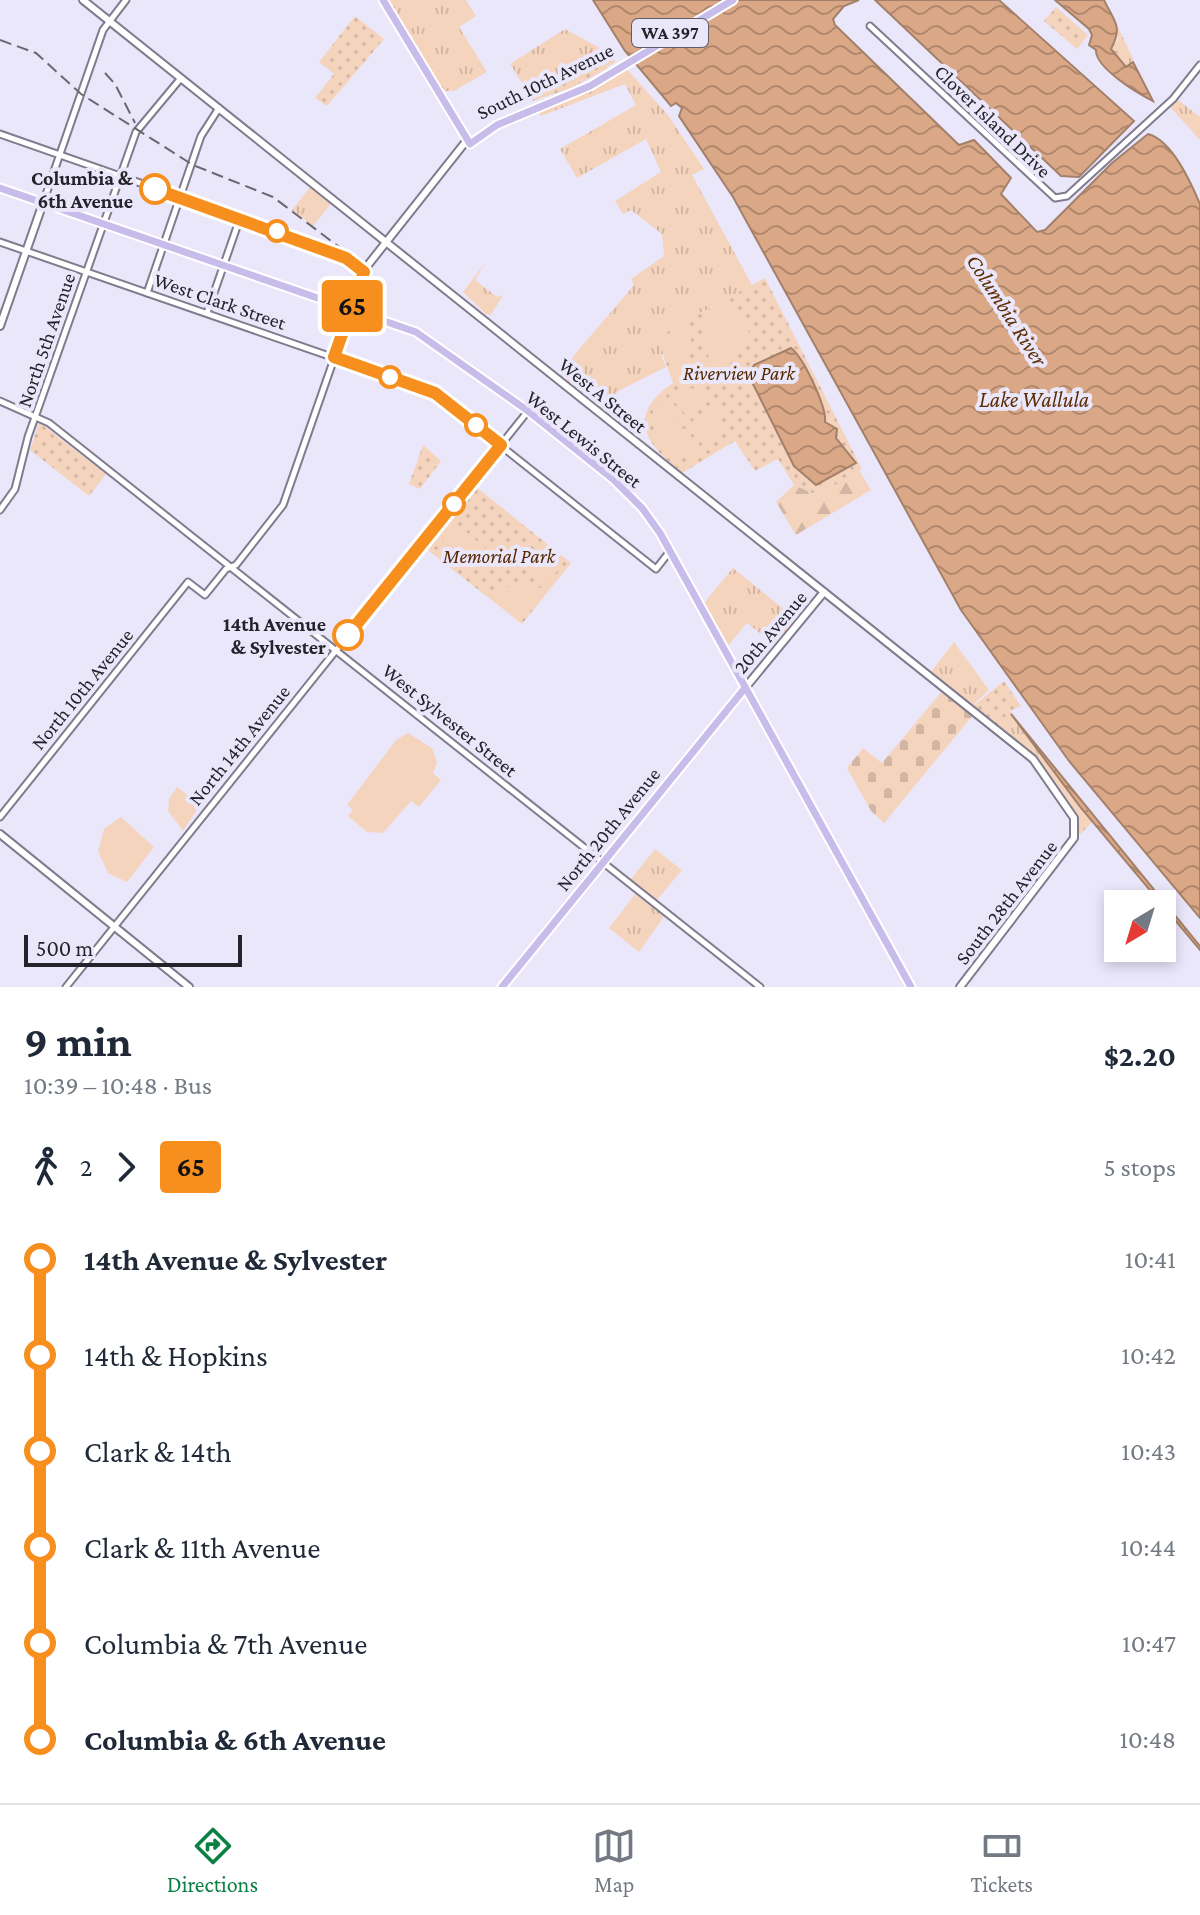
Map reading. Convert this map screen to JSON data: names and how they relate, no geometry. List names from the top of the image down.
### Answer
{
  "streets": {
    "main road": [
      "WA 397",
      "South 10th Avenue",
      "West A Street",
      "West Lewis Street",
      "20th Avenue",
      "North 20th Avenue",
      "South 28th Avenue"
    ],
    "street": [
      "Clover Island Drive",
      "West Clark Street",
      "North 5th Avenue",
      "North 10th Avenue",
      "West Sylvester Street",
      "North 14th Avenue"
    ]
  },
  "crossings": [
    ["South 10th Avenue", "West A Street"],
    ["South 10th Avenue", "West Lewis Street"],
    ["West Clark Street", "North 5th Avenue"],
    ["West Clark Street", "West Lewis Street"],
    ["West Clark Street", "North 14th Avenue"],
    ["North 5th Avenue", "West A Street"],
    ["North 5th Avenue", "West Lewis Street"],
    ["North 5th Avenue", "West Sylvester Street"],
    ["West A Street", "20th Avenue"],
    ["West A Street", "South 28th Avenue"],
    ["West Lewis Street", "20th Avenue"],
    ["West Lewis Street", "North 14th Avenue"],
    ["West Lewis Street", "North 20th Avenue"],
    ["20th Avenue", "North 20th Avenue"],
    ["North 10th Avenue", "West Sylvester Street"],
    ["West Sylvester Street", "North 14th Avenue"],
    ["West Sylvester Street", "North 20th Avenue"]
  ],
  "water": ["Columbia River", "Lake Wallula"],
  "parks": ["Riverview Park", "Memorial Park"],
  "places": ["Columbia & 6th Avenue", "14th Avenue & Sylvester"],
  "lines": ["bus line 65"],
  "scale_bar": "500 m",
  "north": "bottom left",
  "page": {
    "on_map": "65",
    "scale": "500 m",
    "heading": ["9 min", "10:39 – 10:48 · Bus", "$2.20"],
    "legs": ["2", "65", "5 stops"],
    "list": [
      {
        "name": "14th Avenue & Sylvester",
        "value": "10:41"
      },
      {
        "name": "14th & Hopkins",
        "value": "10:42"
      },
      {
        "name": "Clark & 14th",
        "value": "10:43"
      },
      {
        "name": "Clark & 11th Avenue",
        "value": "10:44"
      },
      {
        "name": "Columbia & 7th Avenue",
        "value": "10:47"
      },
      {
        "name": "Columbia & 6th Avenue",
        "value": "10:48"
      }
    ],
    "tabs": ["Directions", "Map", "Tickets"]
  }
}
